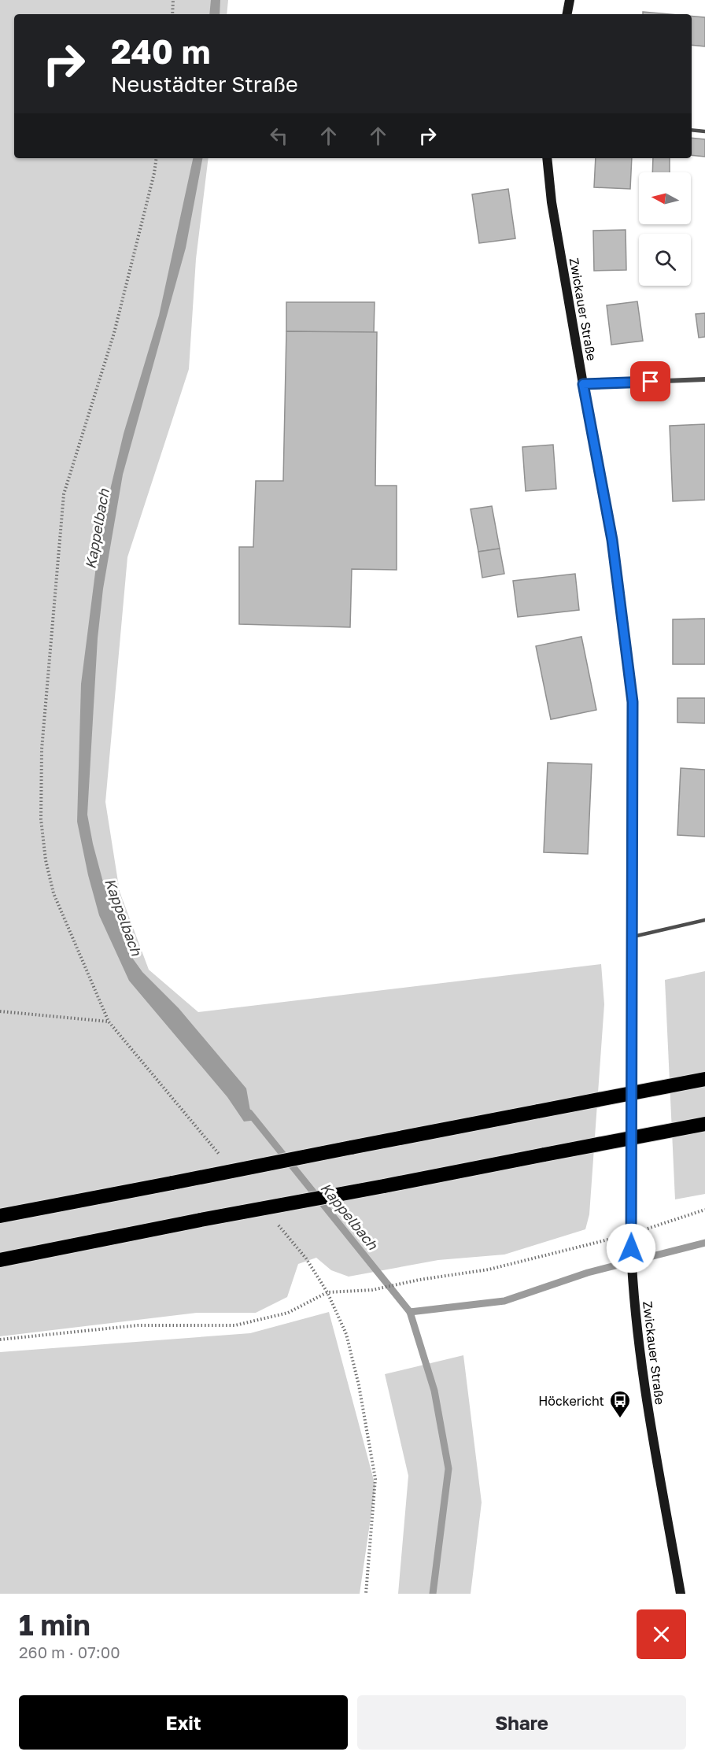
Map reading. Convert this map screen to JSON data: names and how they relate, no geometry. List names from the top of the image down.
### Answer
{
  "streets": {
    "main road": ["Zwickauer Straße"]
  },
  "water": ["Kappelbach"],
  "places": {
    "bus stop": ["Höckericht"]
  },
  "north": "left",
  "page": {
    "turn": ["240 m", "Neustädter Straße"],
    "heading": ["1 min", "260 m · 07:00"],
    "buttons": ["Exit", "Share"]
  }
}
